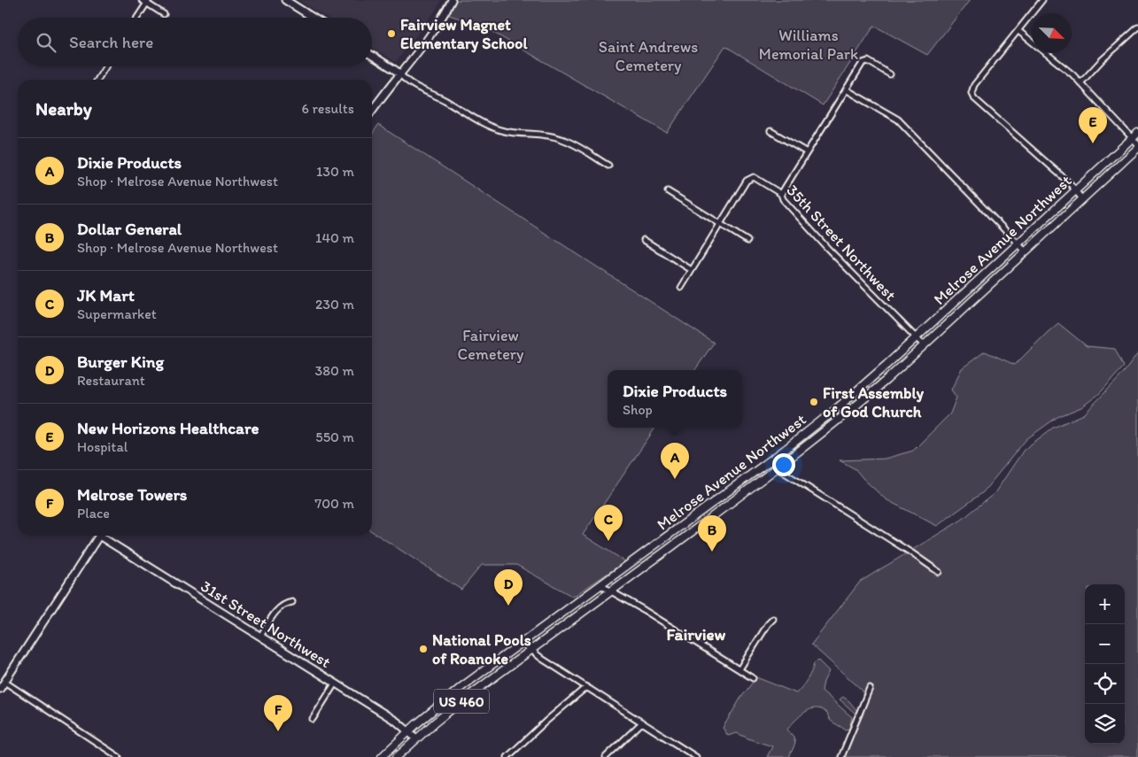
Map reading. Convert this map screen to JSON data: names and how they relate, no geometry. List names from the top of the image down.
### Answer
{
  "streets": {
    "main road": ["Melrose Avenue Northwest", "US 460"],
    "street": ["35th Street Northwest", "31st Street Northwest"]
  },
  "crossings": [
    ["Melrose Avenue Northwest", "35th Street Northwest"],
    ["Melrose Avenue Northwest", "31st Street Northwest"]
  ],
  "districts": ["Fairview"],
  "parks": ["Williams Memorial Park", "Saint Andrews Cemetery", "Fairview Cemetery"],
  "places": ["Fairview Magnet Elementary School", "First Assembly of God Church", "National Pools of Roanoke"],
  "north": "bottom right",
  "page": {
    "search": "Search here",
    "heading": ["Nearby", "6 results"],
    "pins": [
      "E",
      "A",
      "C",
      "B",
      "D",
      "F"
    ],
    "list": [
      {
        "mark": "A",
        "name": "Dixie Products",
        "note": "Shop · Melrose Avenue Northwest",
        "value": "130 m"
      },
      {
        "mark": "B",
        "name": "Dollar General",
        "note": "Shop · Melrose Avenue Northwest",
        "value": "140 m"
      },
      {
        "mark": "C",
        "name": "JK Mart",
        "note": "Supermarket",
        "value": "230 m"
      },
      {
        "mark": "D",
        "name": "Burger King",
        "note": "Restaurant",
        "value": "380 m"
      },
      {
        "mark": "E",
        "name": "New Horizons Healthcare",
        "note": "Hospital",
        "value": "550 m"
      },
      {
        "mark": "F",
        "name": "Melrose Towers",
        "note": "Place",
        "value": "700 m"
      }
    ],
    "popup": ["Dixie Products", "Shop"],
    "map_buttons": ["+", "−"]
  }
}
